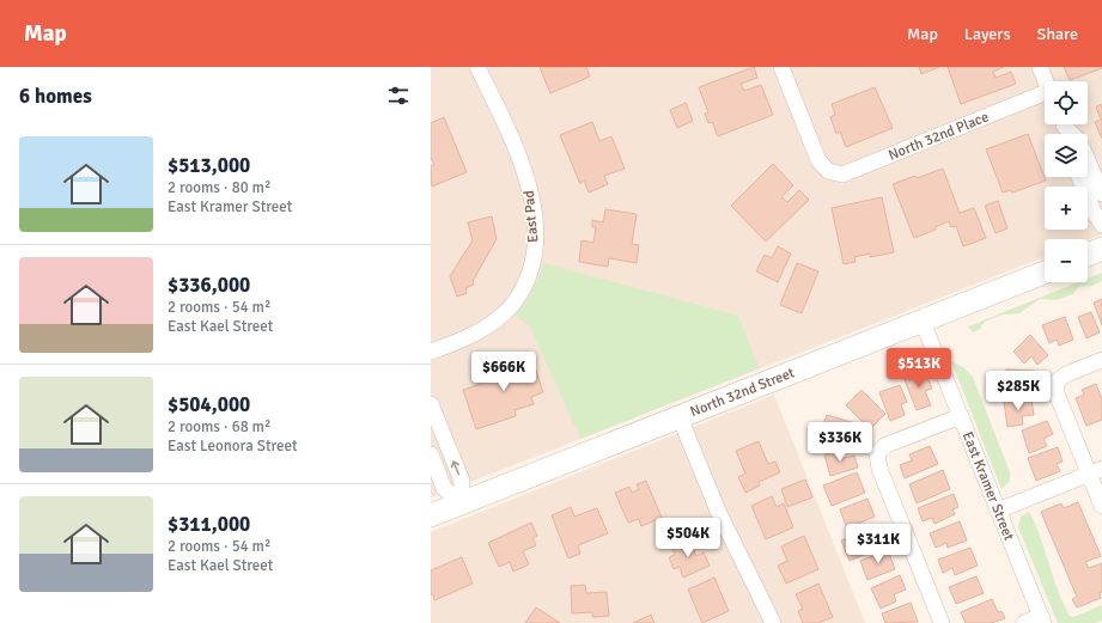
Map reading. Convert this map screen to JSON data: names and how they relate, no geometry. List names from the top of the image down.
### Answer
{
  "streets": {
    "street": [
      "North 32nd Place",
      "East Pad",
      "North 32nd Street",
      "East Kramer Street"
    ]
  },
  "crossings": [
    ["North 32nd Street", "East Kramer Street"]
  ],
  "page": {
    "header": "Map",
    "nav": ["Map", "Layers", "Share"],
    "heading": "6 homes",
    "map_buttons": ["+", "−"],
    "list": [
      {
        "name": "$513,000",
        "note": "2 rooms · 80 m² · East Kramer Street"
      },
      {
        "name": "$336,000",
        "note": "2 rooms · 54 m² · East Kael Street"
      },
      {
        "name": "$504,000",
        "note": "2 rooms · 68 m² · East Leonora Street"
      },
      {
        "name": "$311,000",
        "note": "2 rooms · 54 m² · East Kael Street"
      }
    ],
    "price": [
      "$513K",
      "$666K",
      "$285K",
      "$336K",
      "$504K",
      "$311K"
    ]
  }
}
